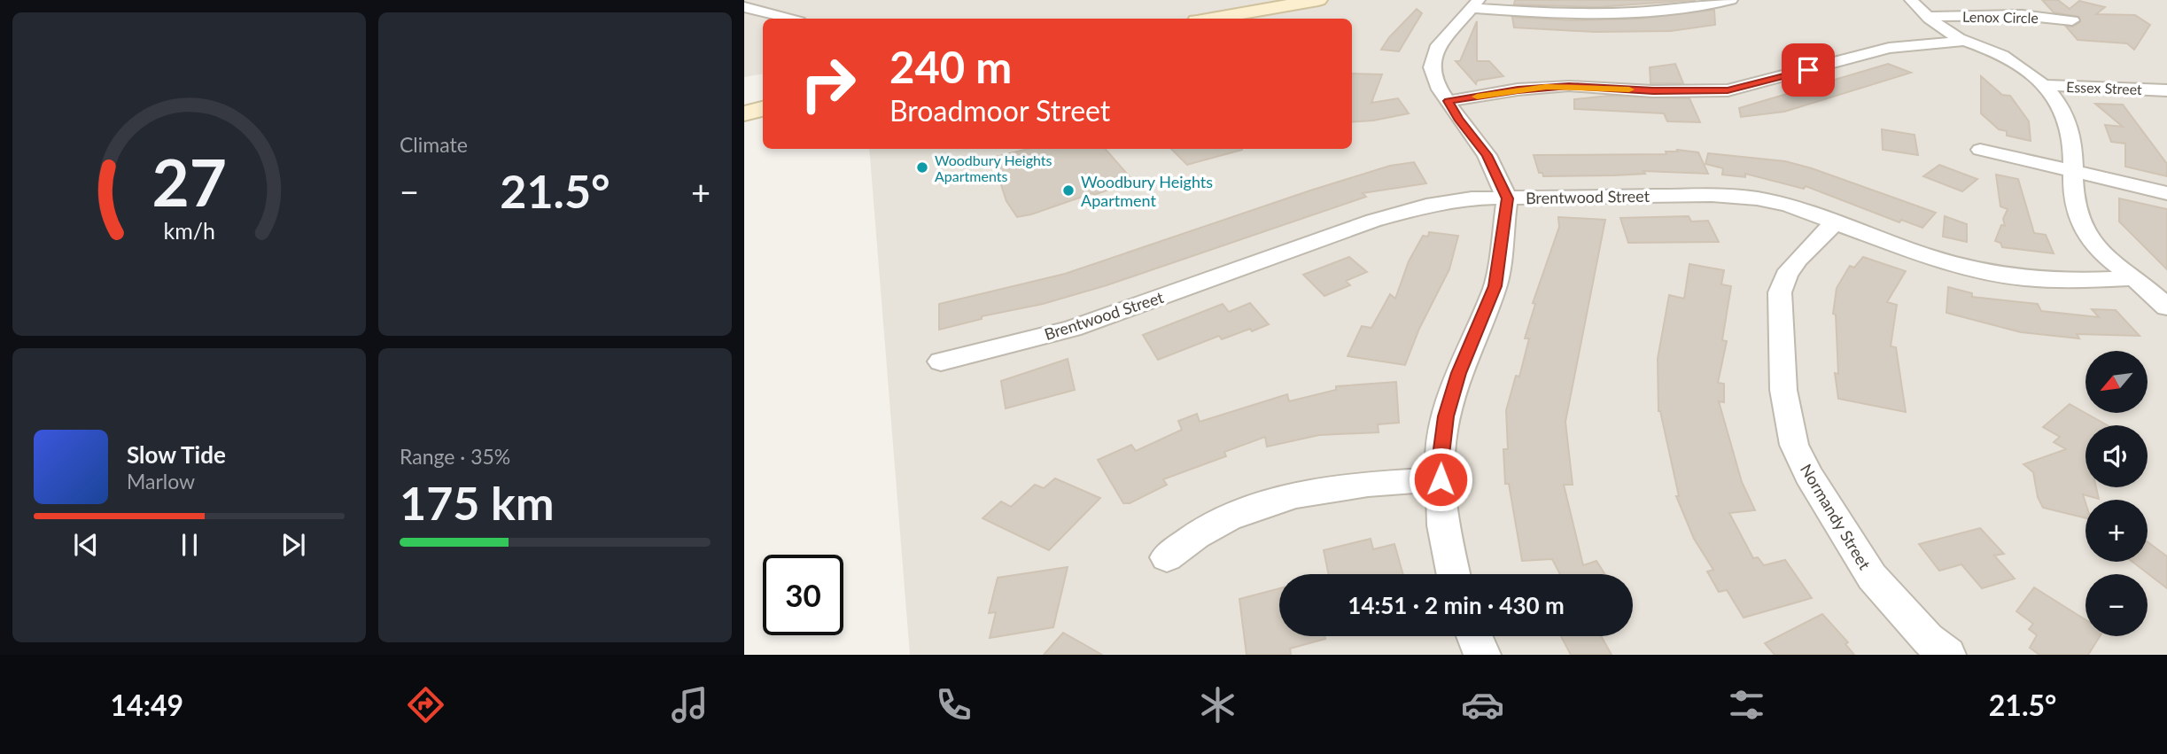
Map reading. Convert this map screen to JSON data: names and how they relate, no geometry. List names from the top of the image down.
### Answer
{
  "streets": {
    "street": [
      "Lenox Circle",
      "Essex Street",
      "Brentwood Street",
      "Normandy Street"
    ]
  },
  "crossings": [
    ["Brentwood Street", "Normandy Street"]
  ],
  "places": ["Woodbury Heights Apartments", "Woodbury Heights Apartment"],
  "north": "bottom left",
  "page": {
    "tile": [
      "Climate",
      ["Range · 35%", "175 km"]
    ],
    "turn": ["240 m", "Broadmoor Street"],
    "heat": ["−", "21.5°", "+"],
    "map_buttons": ["+", "−"],
    "song": ["Slow Tide", "Marlow"],
    "limit": "30",
    "trip": "14:51 · 2 min · 430 m",
    "tabs": ["14:49", "21.5°"],
    "gauge": ["27", "km/h"]
  }
}
